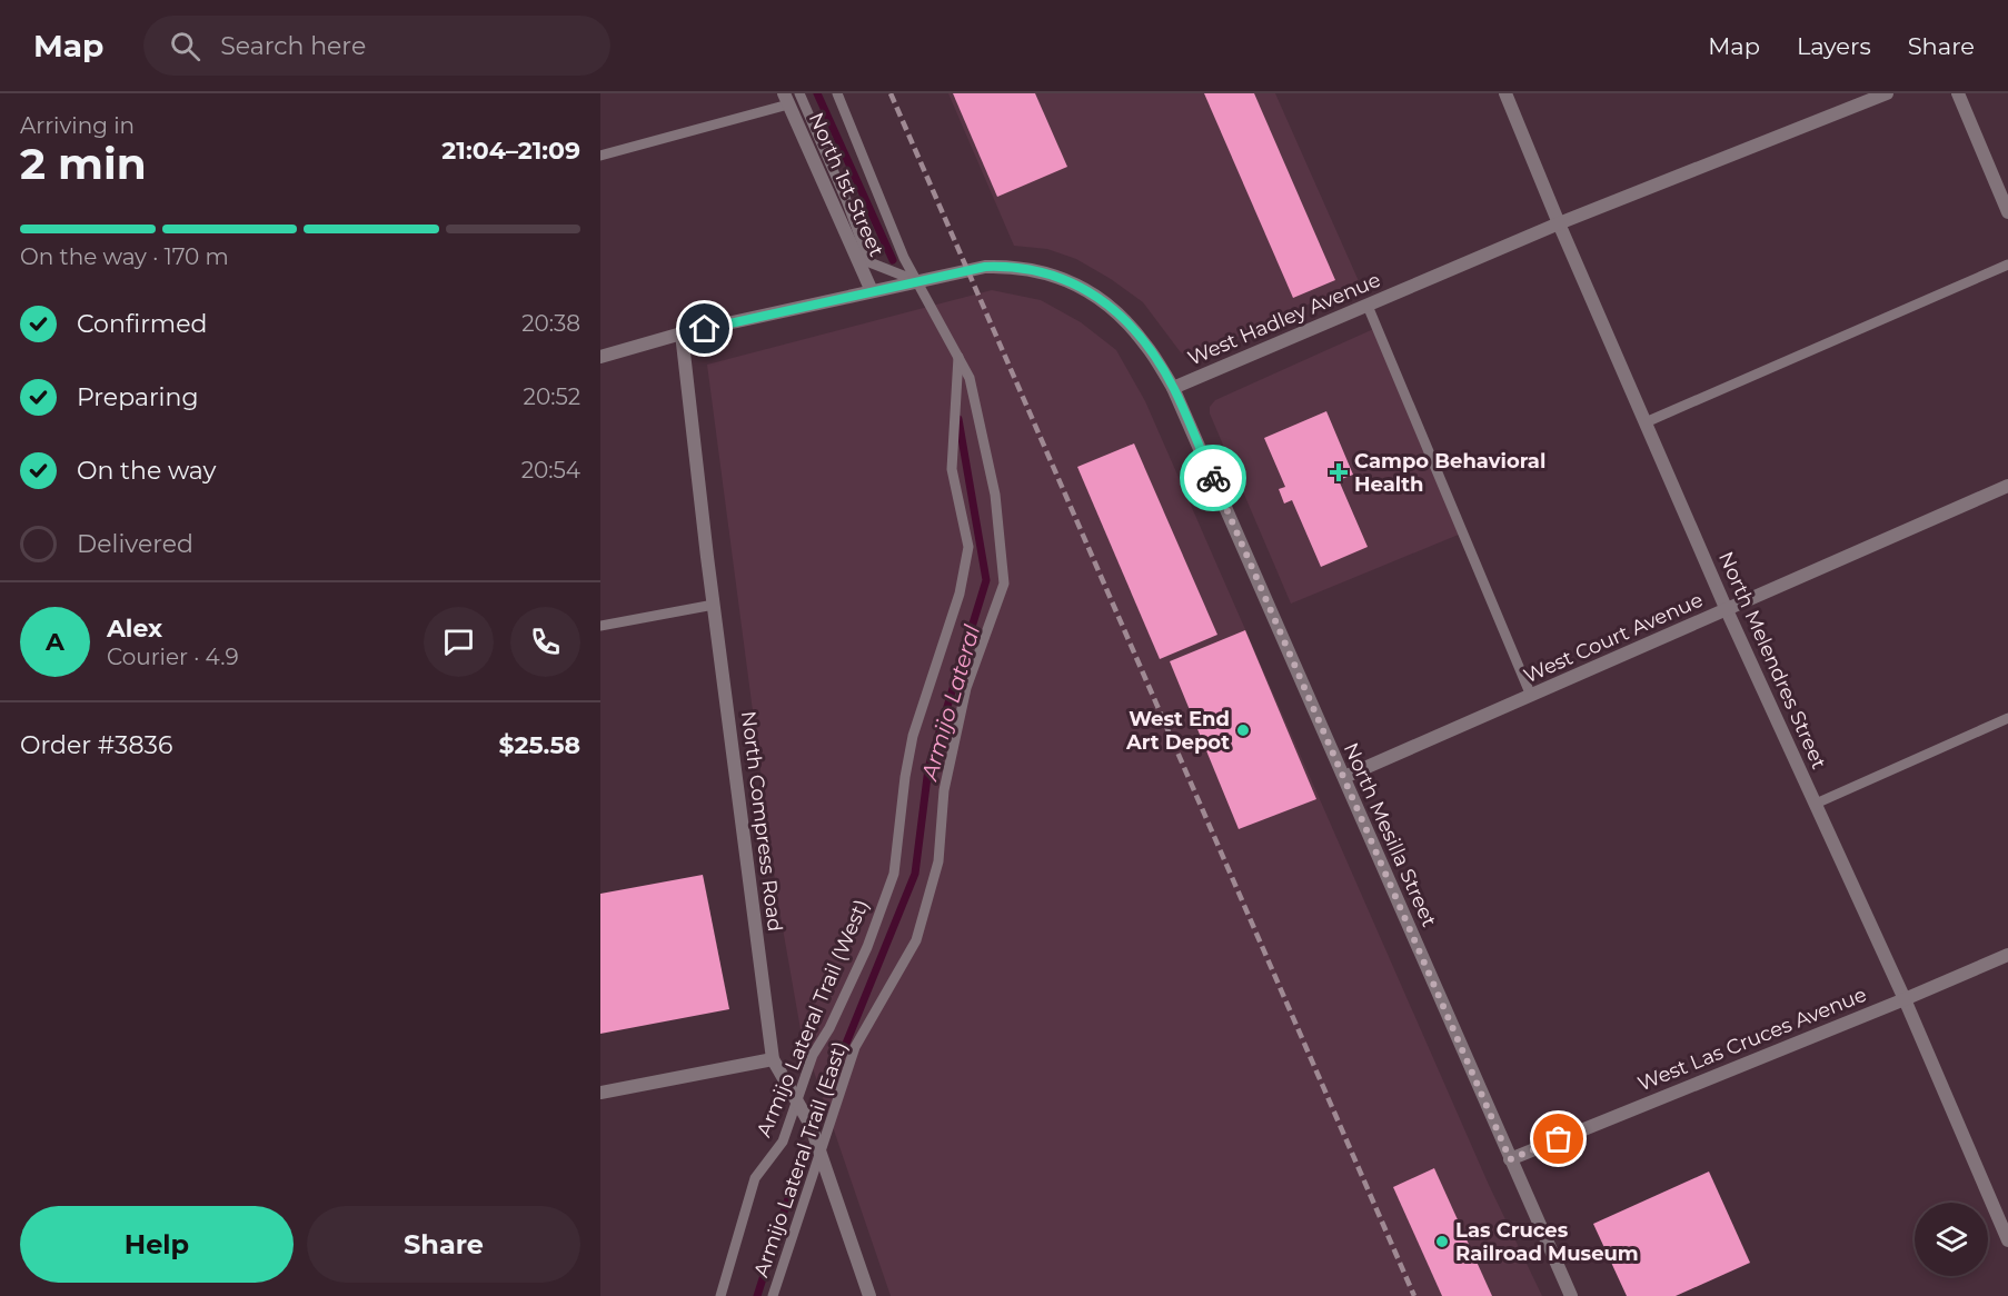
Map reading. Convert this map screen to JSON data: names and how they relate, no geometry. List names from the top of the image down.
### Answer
{
  "streets": {
    "street": [
      "North 1st Street",
      "West Hadley Avenue",
      "West Court Avenue",
      "North Melendres Street",
      "North Compress Road",
      "North Mesilla Street",
      "West Las Cruces Avenue"
    ],
    "lane": ["Armijo Lateral Trail (West)", "Armijo Lateral Trail (East)"]
  },
  "crossings": [
    ["North 1st Street", "West Hadley Avenue"],
    ["West Hadley Avenue", "North Melendres Street"],
    ["West Hadley Avenue", "North Compress Road"],
    ["West Hadley Avenue", "North Mesilla Street"],
    ["West Hadley Avenue", "Armijo Lateral Trail (East)"],
    ["West Court Avenue", "North Melendres Street"],
    ["West Court Avenue", "North Mesilla Street"],
    ["North Melendres Street", "West Las Cruces Avenue"],
    ["North Compress Road", "Armijo Lateral Trail (West)"],
    ["North Compress Road", "Armijo Lateral Trail (East)"],
    ["North Mesilla Street", "West Las Cruces Avenue"],
    ["Armijo Lateral Trail (West)", "Armijo Lateral Trail (East)"]
  ],
  "water": ["Armijo Lateral"],
  "places": {
    "health": ["Campo Behavioral Health"],
    "other": ["West End Art Depot", "Las Cruces Railroad Museum"]
  },
  "page": {
    "header": "Map",
    "search": "Search here",
    "nav": ["Map", "Layers", "Share"],
    "heading": ["2 min", "Arriving in", "21:04–21:09"],
    "panel": [
      "Alex",
      "Courier · 4.9",
      "Order #3836",
      "$25.58"
    ],
    "bar": "On the way · 170 m",
    "list": [
      ["Confirmed", "20:38"],
      ["Preparing", "20:52"],
      ["On the way", "20:54"],
      "Delivered"
    ],
    "round": "A",
    "buttons": ["Help", "Share"]
  }
}
